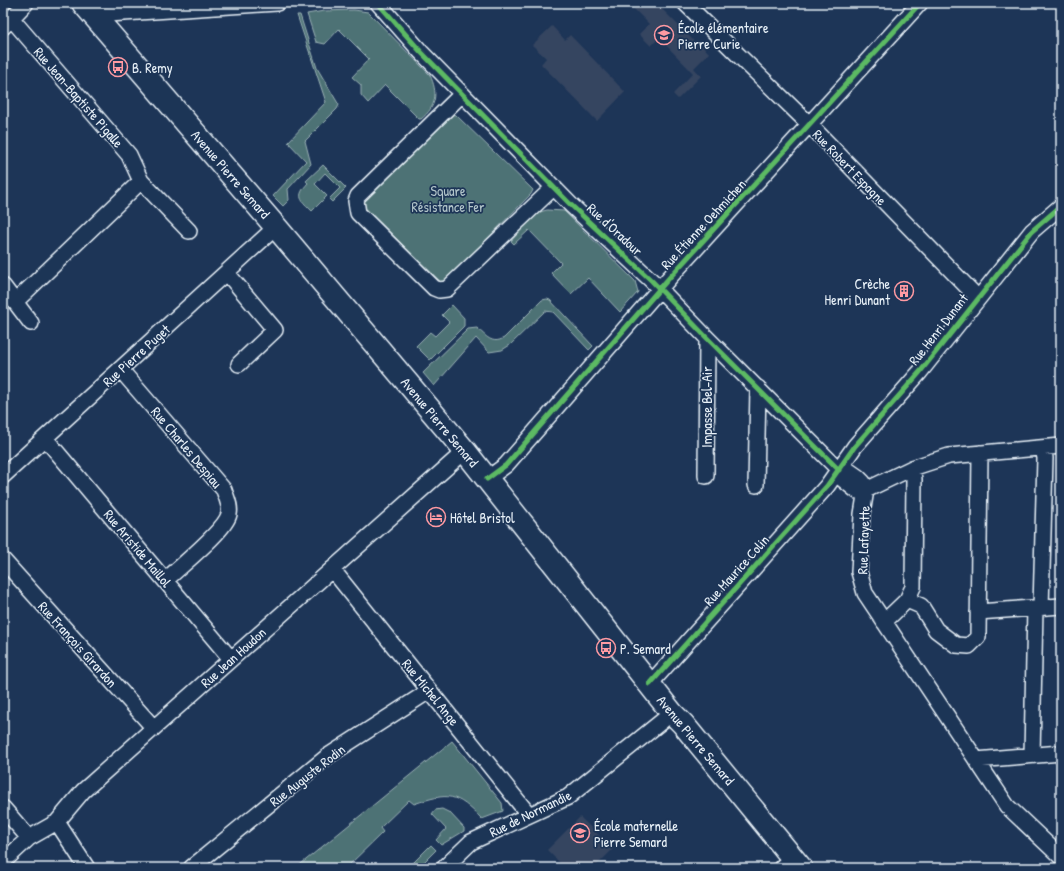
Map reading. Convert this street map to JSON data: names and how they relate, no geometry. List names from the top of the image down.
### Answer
{
  "streets": {
    "main road": ["Avenue Pierre Semard"],
    "street": [
      "Rue Jean-Baptiste Pigalle",
      "Rue Robert Espagne",
      "Rue Étienne Oehmichen",
      "Rue d'Oradour",
      "Rue Henri Dunant",
      "Rue Pierre Puget",
      "Impasse Bel-Air",
      "Rue Charles Despiau",
      "Rue Lafayette",
      "Rue Aristide Maillol",
      "Rue Maurice Colin",
      "Rue François Girardon",
      "Rue Jean Houdon",
      "Rue Michel Ange",
      "Rue Auguste Rodin",
      "Rue de Normandie"
    ]
  },
  "crossings": [
    ["Rue Robert Espagne", "Rue Étienne Oehmichen"],
    ["Rue Robert Espagne", "Rue Henri Dunant"],
    ["Avenue Pierre Semard", "Rue Étienne Oehmichen"],
    ["Avenue Pierre Semard", "Rue Pierre Puget"],
    ["Avenue Pierre Semard", "Rue Maurice Colin"],
    ["Avenue Pierre Semard", "Rue Jean Houdon"],
    ["Avenue Pierre Semard", "Rue de Normandie"],
    ["Rue Étienne Oehmichen", "Rue d'Oradour"],
    ["Rue d'Oradour", "Rue Henri Dunant"],
    ["Rue d'Oradour", "Impasse Bel-Air"],
    ["Rue d'Oradour", "Rue Maurice Colin"],
    ["Rue Henri Dunant", "Rue Maurice Colin"],
    ["Rue Pierre Puget", "Rue Charles Despiau"],
    ["Rue Pierre Puget", "Rue Aristide Maillol"],
    ["Rue Charles Despiau", "Rue Aristide Maillol"],
    ["Rue Aristide Maillol", "Rue Jean Houdon"],
    ["Rue François Girardon", "Rue Jean Houdon"],
    ["Rue Jean Houdon", "Rue Michel Ange"],
    ["Rue Michel Ange", "Rue Auguste Rodin"],
    ["Rue Michel Ange", "Rue de Normandie"]
  ],
  "parks": ["Square Résistance Fer"],
  "places": {
    "school or university": ["École élémentaire Pierre Curie", "École maternelle Pierre Semard"],
    "bus stop": ["B. Remy", "P. Semard"],
    "building": ["Crèche Henri Dunant"],
    "hotel": ["Hôtel Bristol"]
  }
}
